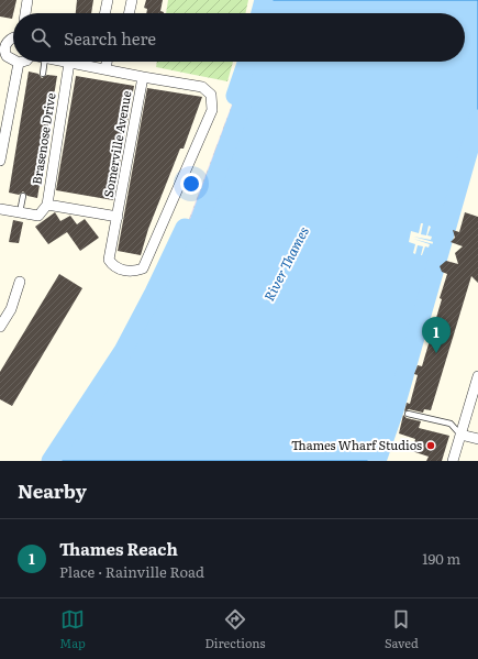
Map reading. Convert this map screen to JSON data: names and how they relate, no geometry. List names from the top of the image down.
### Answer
{
  "streets": {
    "street": ["Brasenose Drive", "Somerville Avenue"]
  },
  "water": ["River Thames"],
  "places": ["Thames Wharf Studios"],
  "page": {
    "search": "Search here",
    "pins": "1",
    "heading": "Nearby",
    "list": [
      {
        "mark": "1",
        "name": "Thames Reach",
        "note": "Place · Rainville Road",
        "value": "190 m"
      }
    ],
    "nav": ["Map", "Directions", "Saved"]
  }
}
